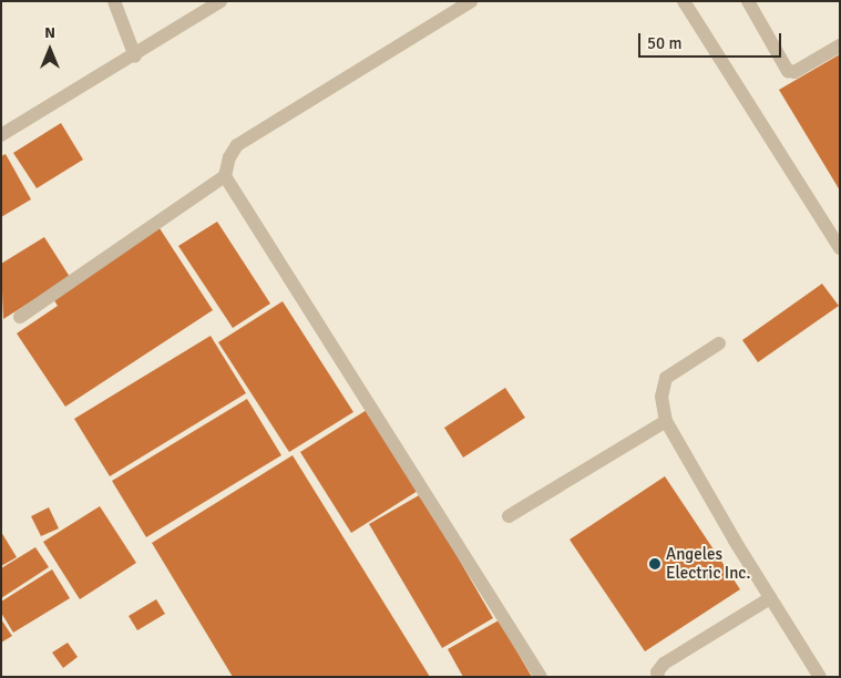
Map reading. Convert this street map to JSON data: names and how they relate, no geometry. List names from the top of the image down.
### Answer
{
  "places": ["Angeles Electric Inc."],
  "scale_bar": "50 m",
  "north": "top"
}
